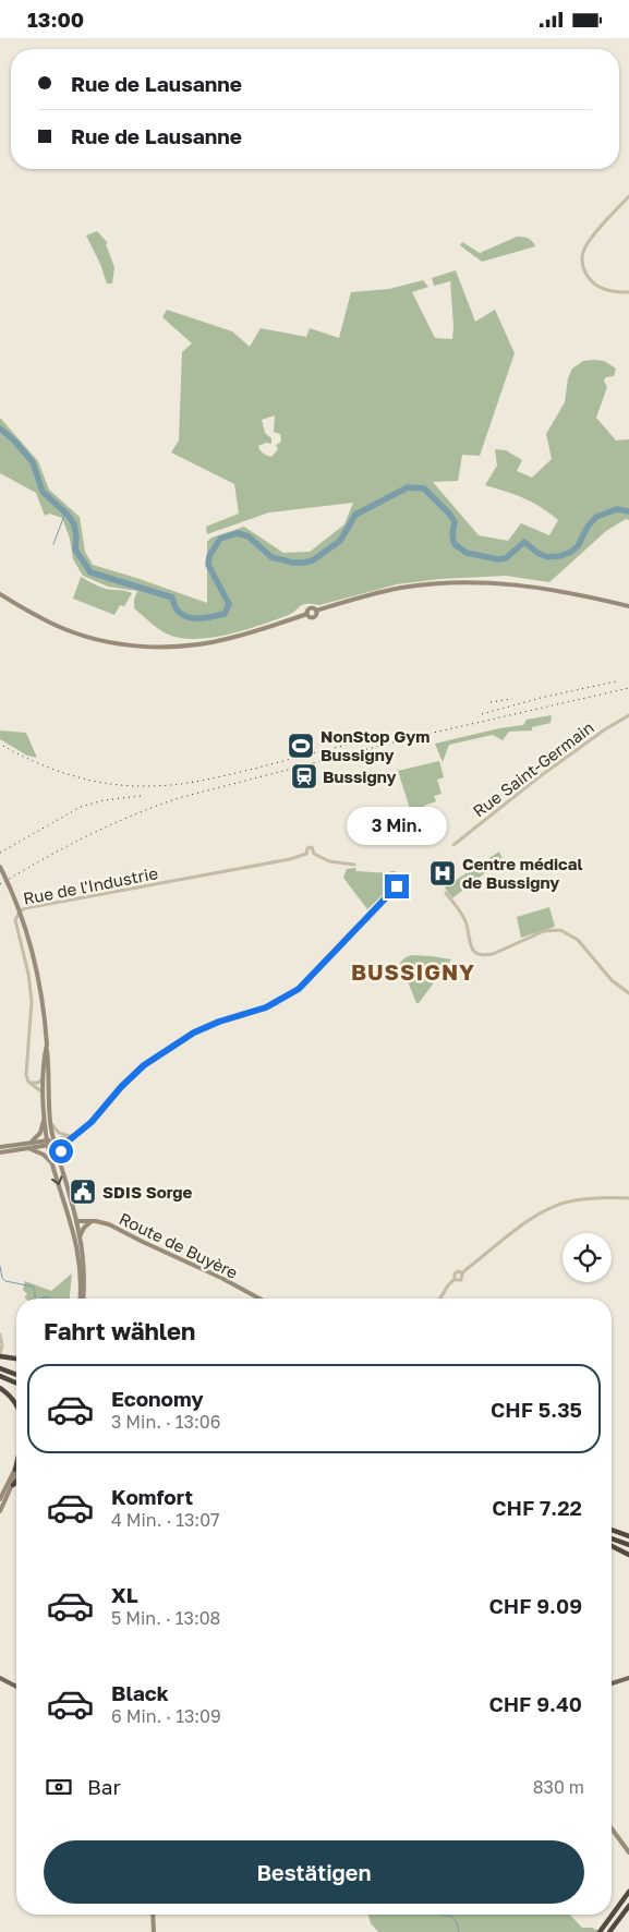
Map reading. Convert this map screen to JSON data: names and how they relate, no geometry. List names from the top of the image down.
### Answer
{
  "streets": {
    "main road": ["Route de Buyère"],
    "street": ["Rue Saint-Germain", "Rue de l'Industrie"]
  },
  "districts": ["BUSSIGNY"],
  "places": {
    "sports": ["NonStop Gym Bussigny"],
    "station": ["Bussigny"],
    "hospital": ["Centre médical de Bussigny"],
    "public building": ["SDIS Sorge"]
  },
  "page": {
    "status": "13:00",
    "banner": ["Rue de Lausanne", "Rue de Lausanne"],
    "bubble": "3 Min.",
    "heading": "Fahrt wählen",
    "list": [
      {
        "name": "Economy",
        "note": "3 Min. · 13:06",
        "value": "CHF 5.35"
      },
      {
        "name": "Komfort",
        "note": "4 Min. · 13:07",
        "value": "CHF 7.22"
      },
      {
        "name": "XL",
        "note": "5 Min. · 13:08",
        "value": "CHF 9.09"
      },
      {
        "name": "Black",
        "note": "6 Min. · 13:09",
        "value": "CHF 9.40"
      }
    ],
    "pay": ["Bar", "830 m"],
    "buttons": "Bestätigen"
  }
}
